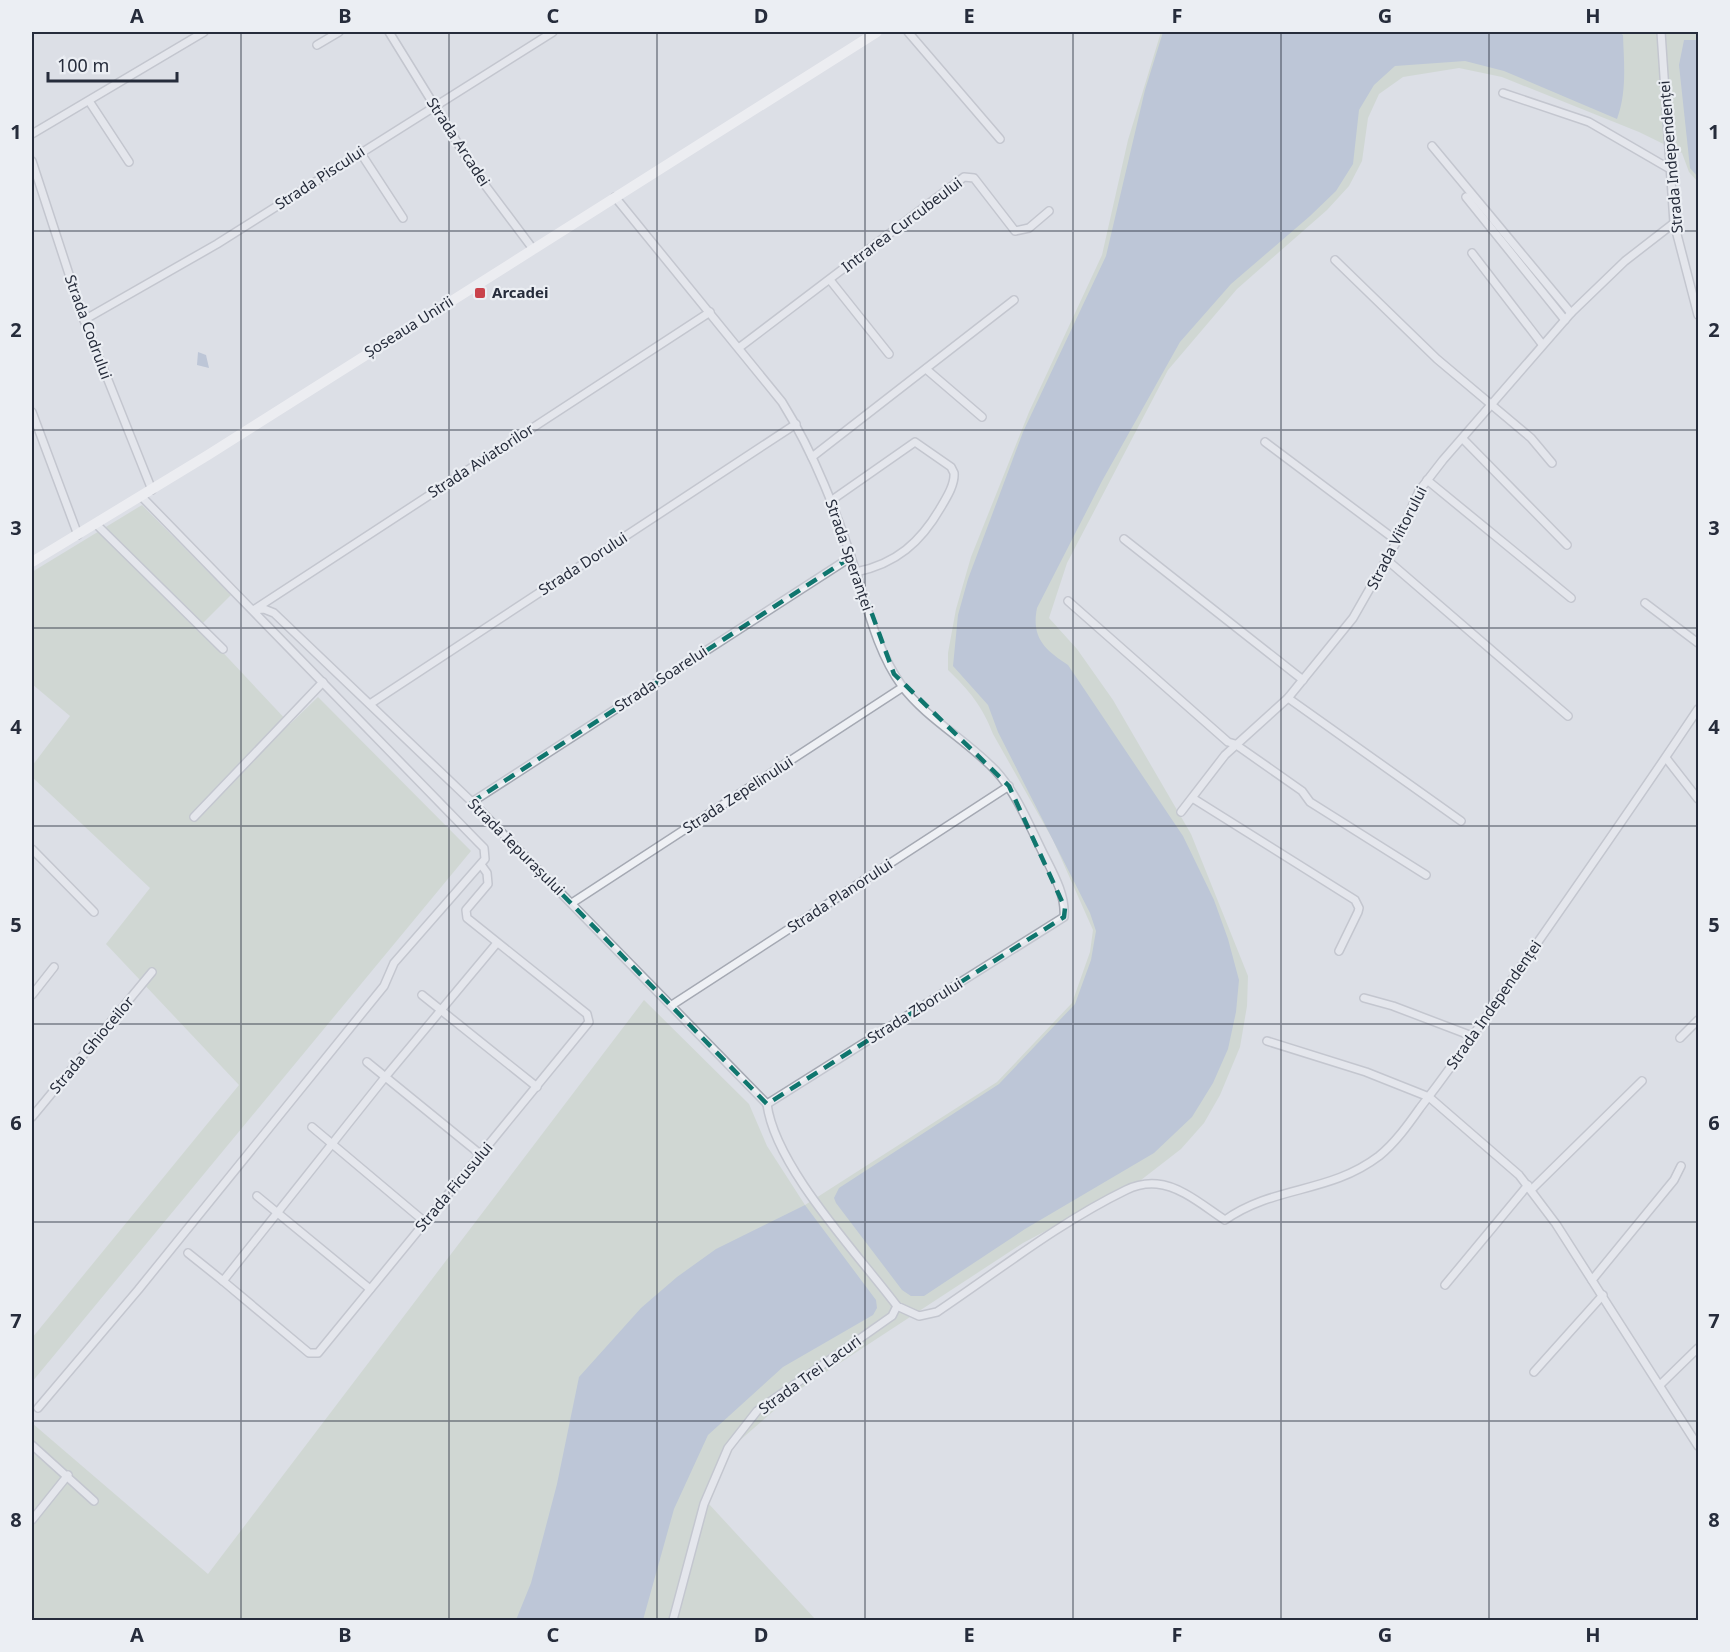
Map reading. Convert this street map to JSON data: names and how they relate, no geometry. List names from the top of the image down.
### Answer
{
  "streets": {
    "main road": ["Șoseaua Unirii"],
    "street": [
      "Strada Arcadei",
      "Strada Independenței",
      "Strada Piscului",
      "Intrarea Curcubeului",
      "Strada Codrului",
      "Strada Aviatorilor",
      "Strada Viitorului",
      "Strada Speranței",
      "Strada Dorului",
      "Strada Soarelui",
      "Strada Zepelinului",
      "Strada Iepurașului",
      "Strada Planorului",
      "Strada Zborului",
      "Strada Ghioceilor",
      "Strada Ficusului",
      "Strada Trei Lacuri"
    ]
  },
  "crossings": [
    ["Strada Arcadei", "Strada Piscului"],
    ["Strada Arcadei", "Șoseaua Unirii"],
    ["Strada Independenței", "Strada Viitorului"],
    ["Strada Independenței", "Strada Trei Lacuri"],
    ["Strada Piscului", "Strada Codrului"],
    ["Intrarea Curcubeului", "Strada Speranței"],
    ["Strada Codrului", "Șoseaua Unirii"],
    ["Șoseaua Unirii", "Strada Speranței"],
    ["Șoseaua Unirii", "Strada Iepurașului"],
    ["Strada Aviatorilor", "Strada Speranței"],
    ["Strada Aviatorilor", "Strada Iepurașului"],
    ["Strada Speranței", "Strada Dorului"],
    ["Strada Speranței", "Strada Soarelui"],
    ["Strada Speranței", "Strada Zepelinului"],
    ["Strada Speranței", "Strada Planorului"],
    ["Strada Speranței", "Strada Zborului"],
    ["Strada Dorului", "Strada Iepurașului"],
    ["Strada Soarelui", "Strada Iepurașului"],
    ["Strada Zepelinului", "Strada Iepurașului"],
    ["Strada Iepurașului", "Strada Planorului"],
    ["Strada Iepurașului", "Strada Zborului"],
    ["Strada Iepurașului", "Strada Ficusului"]
  ],
  "places": {
    "transit": ["Arcadei"]
  },
  "scale_bar": "100 m",
  "grid": {
    "columns": [
      "A",
      "B",
      "C",
      "D",
      "E",
      "F",
      "G",
      "H"
    ],
    "rows": [
      "1",
      "2",
      "3",
      "4",
      "5",
      "6",
      "7",
      "8"
    ]
  }
}
